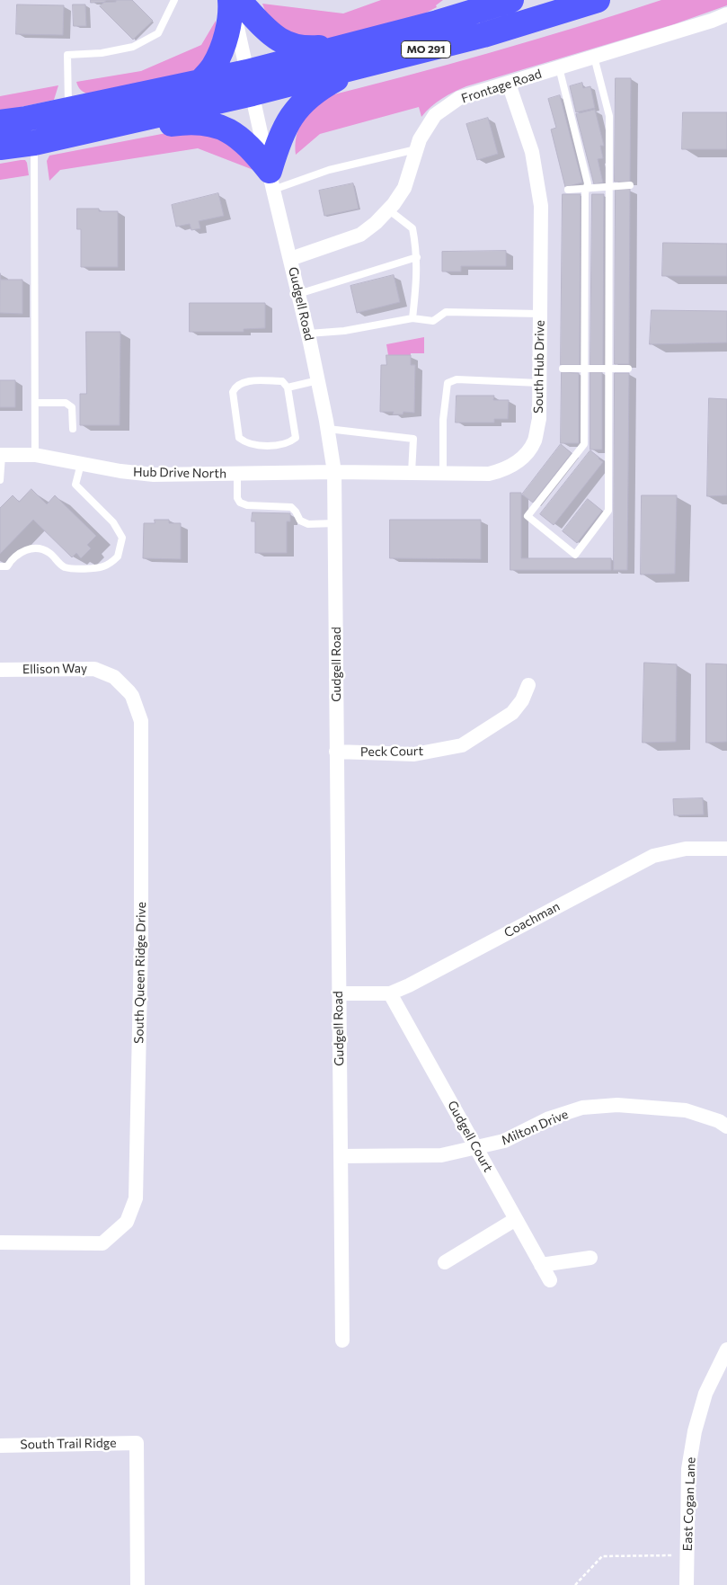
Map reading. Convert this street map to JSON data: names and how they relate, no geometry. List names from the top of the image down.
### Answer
{
  "streets": {
    "highway": ["MO 291"],
    "street": [
      "Frontage Road",
      "Gudgell Road",
      "South Hub Drive",
      "Hub Drive North",
      "Ellison Way",
      "Peck Court",
      "Coachman",
      "South Queen Ridge Drive",
      "Milton Drive",
      "Gudgell Court",
      "South Trail Ridge",
      "East Cogan Lane"
    ]
  },
  "crossings": [
    ["MO 291", "Gudgell Road"],
    ["Frontage Road", "Gudgell Road"],
    ["Frontage Road", "South Hub Drive"],
    ["Gudgell Road", "South Hub Drive"],
    ["Gudgell Road", "Hub Drive North"],
    ["Gudgell Road", "Peck Court"],
    ["Gudgell Road", "Coachman"],
    ["Gudgell Road", "Milton Drive"],
    ["South Hub Drive", "Hub Drive North"],
    ["Ellison Way", "South Queen Ridge Drive"],
    ["Coachman", "Gudgell Court"],
    ["Milton Drive", "Gudgell Court"]
  ]
}
